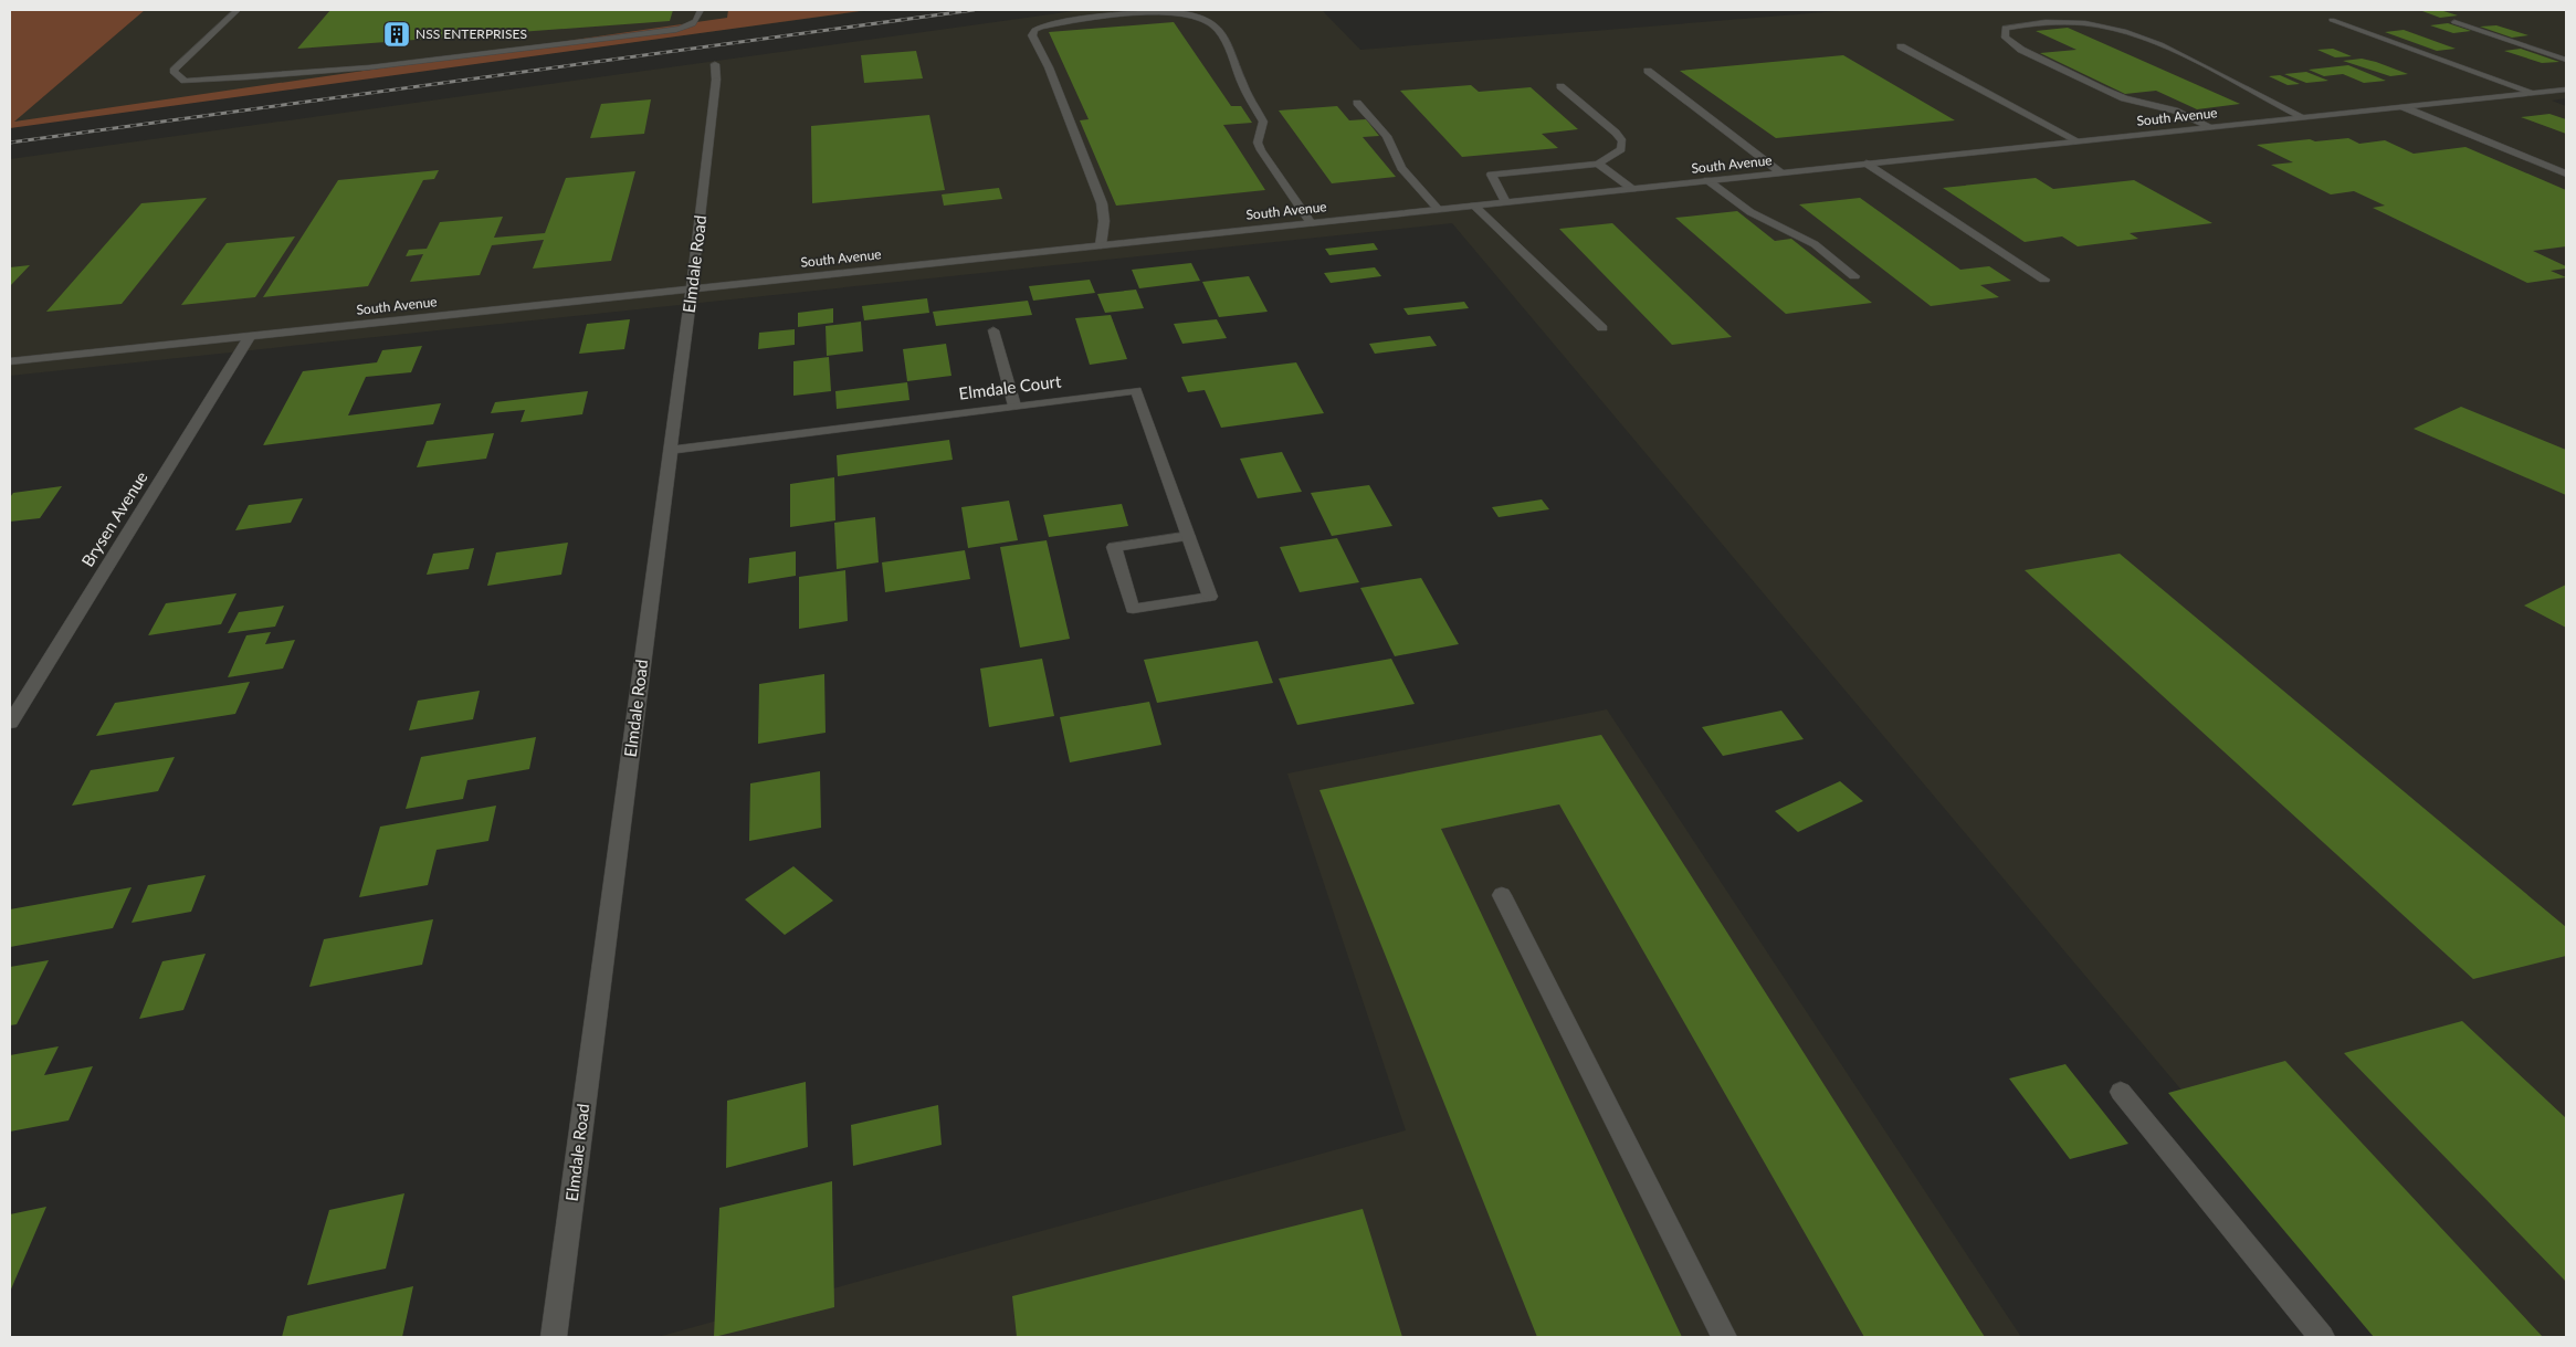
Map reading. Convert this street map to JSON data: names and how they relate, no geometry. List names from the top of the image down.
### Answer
{
  "streets": {
    "street": [
      "South Avenue",
      "Elmdale Road",
      "Elmdale Court",
      "Brysen Avenue"
    ]
  },
  "crossings": [
    ["South Avenue", "Elmdale Road"],
    ["South Avenue", "Brysen Avenue"],
    ["Elmdale Road", "Elmdale Court"]
  ],
  "places": {
    "building": ["NSS ENTERPRISES"]
  }
}
